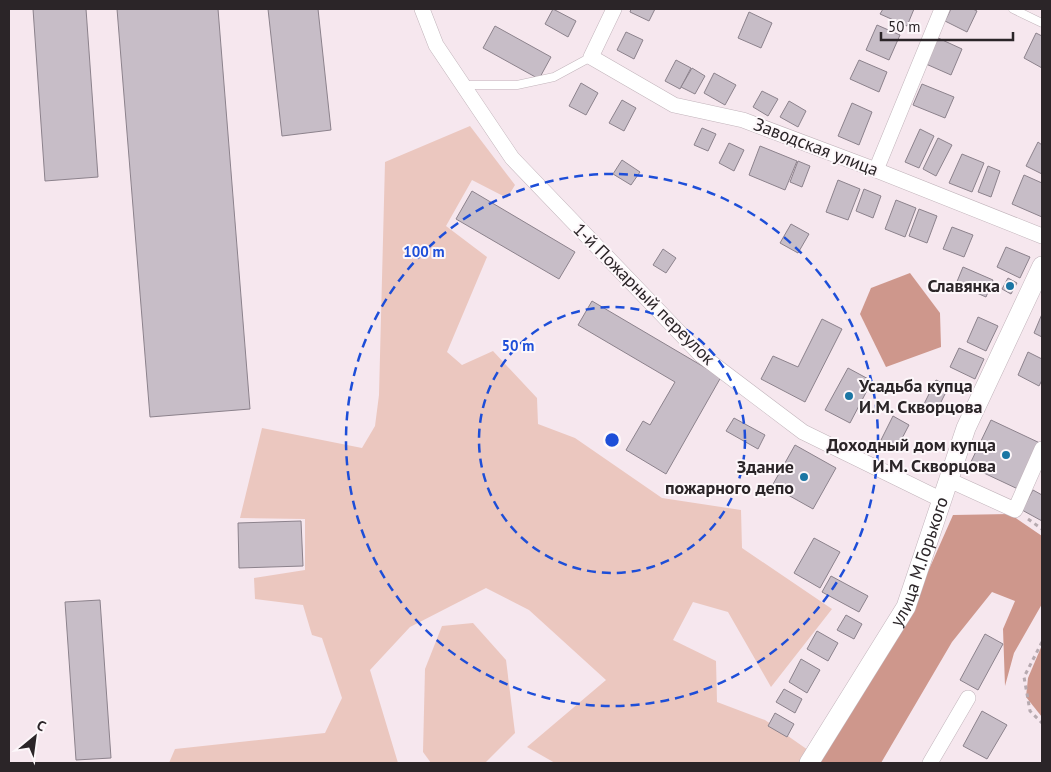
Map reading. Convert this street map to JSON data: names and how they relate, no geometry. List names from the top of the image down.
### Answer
{
  "streets": {
    "street": ["Заводская улица", "1-й Пожарный переулок", "улица М.Горького"]
  },
  "crossings": [
    ["1-й Пожарный переулок", "улица М.Горького"]
  ],
  "places": [
    "Славянка",
    "Усадьба купца И.М. Скворцова",
    "Доходный дом купца И.М. Скворцова",
    "Здание пожарного депо"
  ],
  "scale_bar": "50 m",
  "north": "top right",
  "rings": ["100 m", "50 m"]
}
